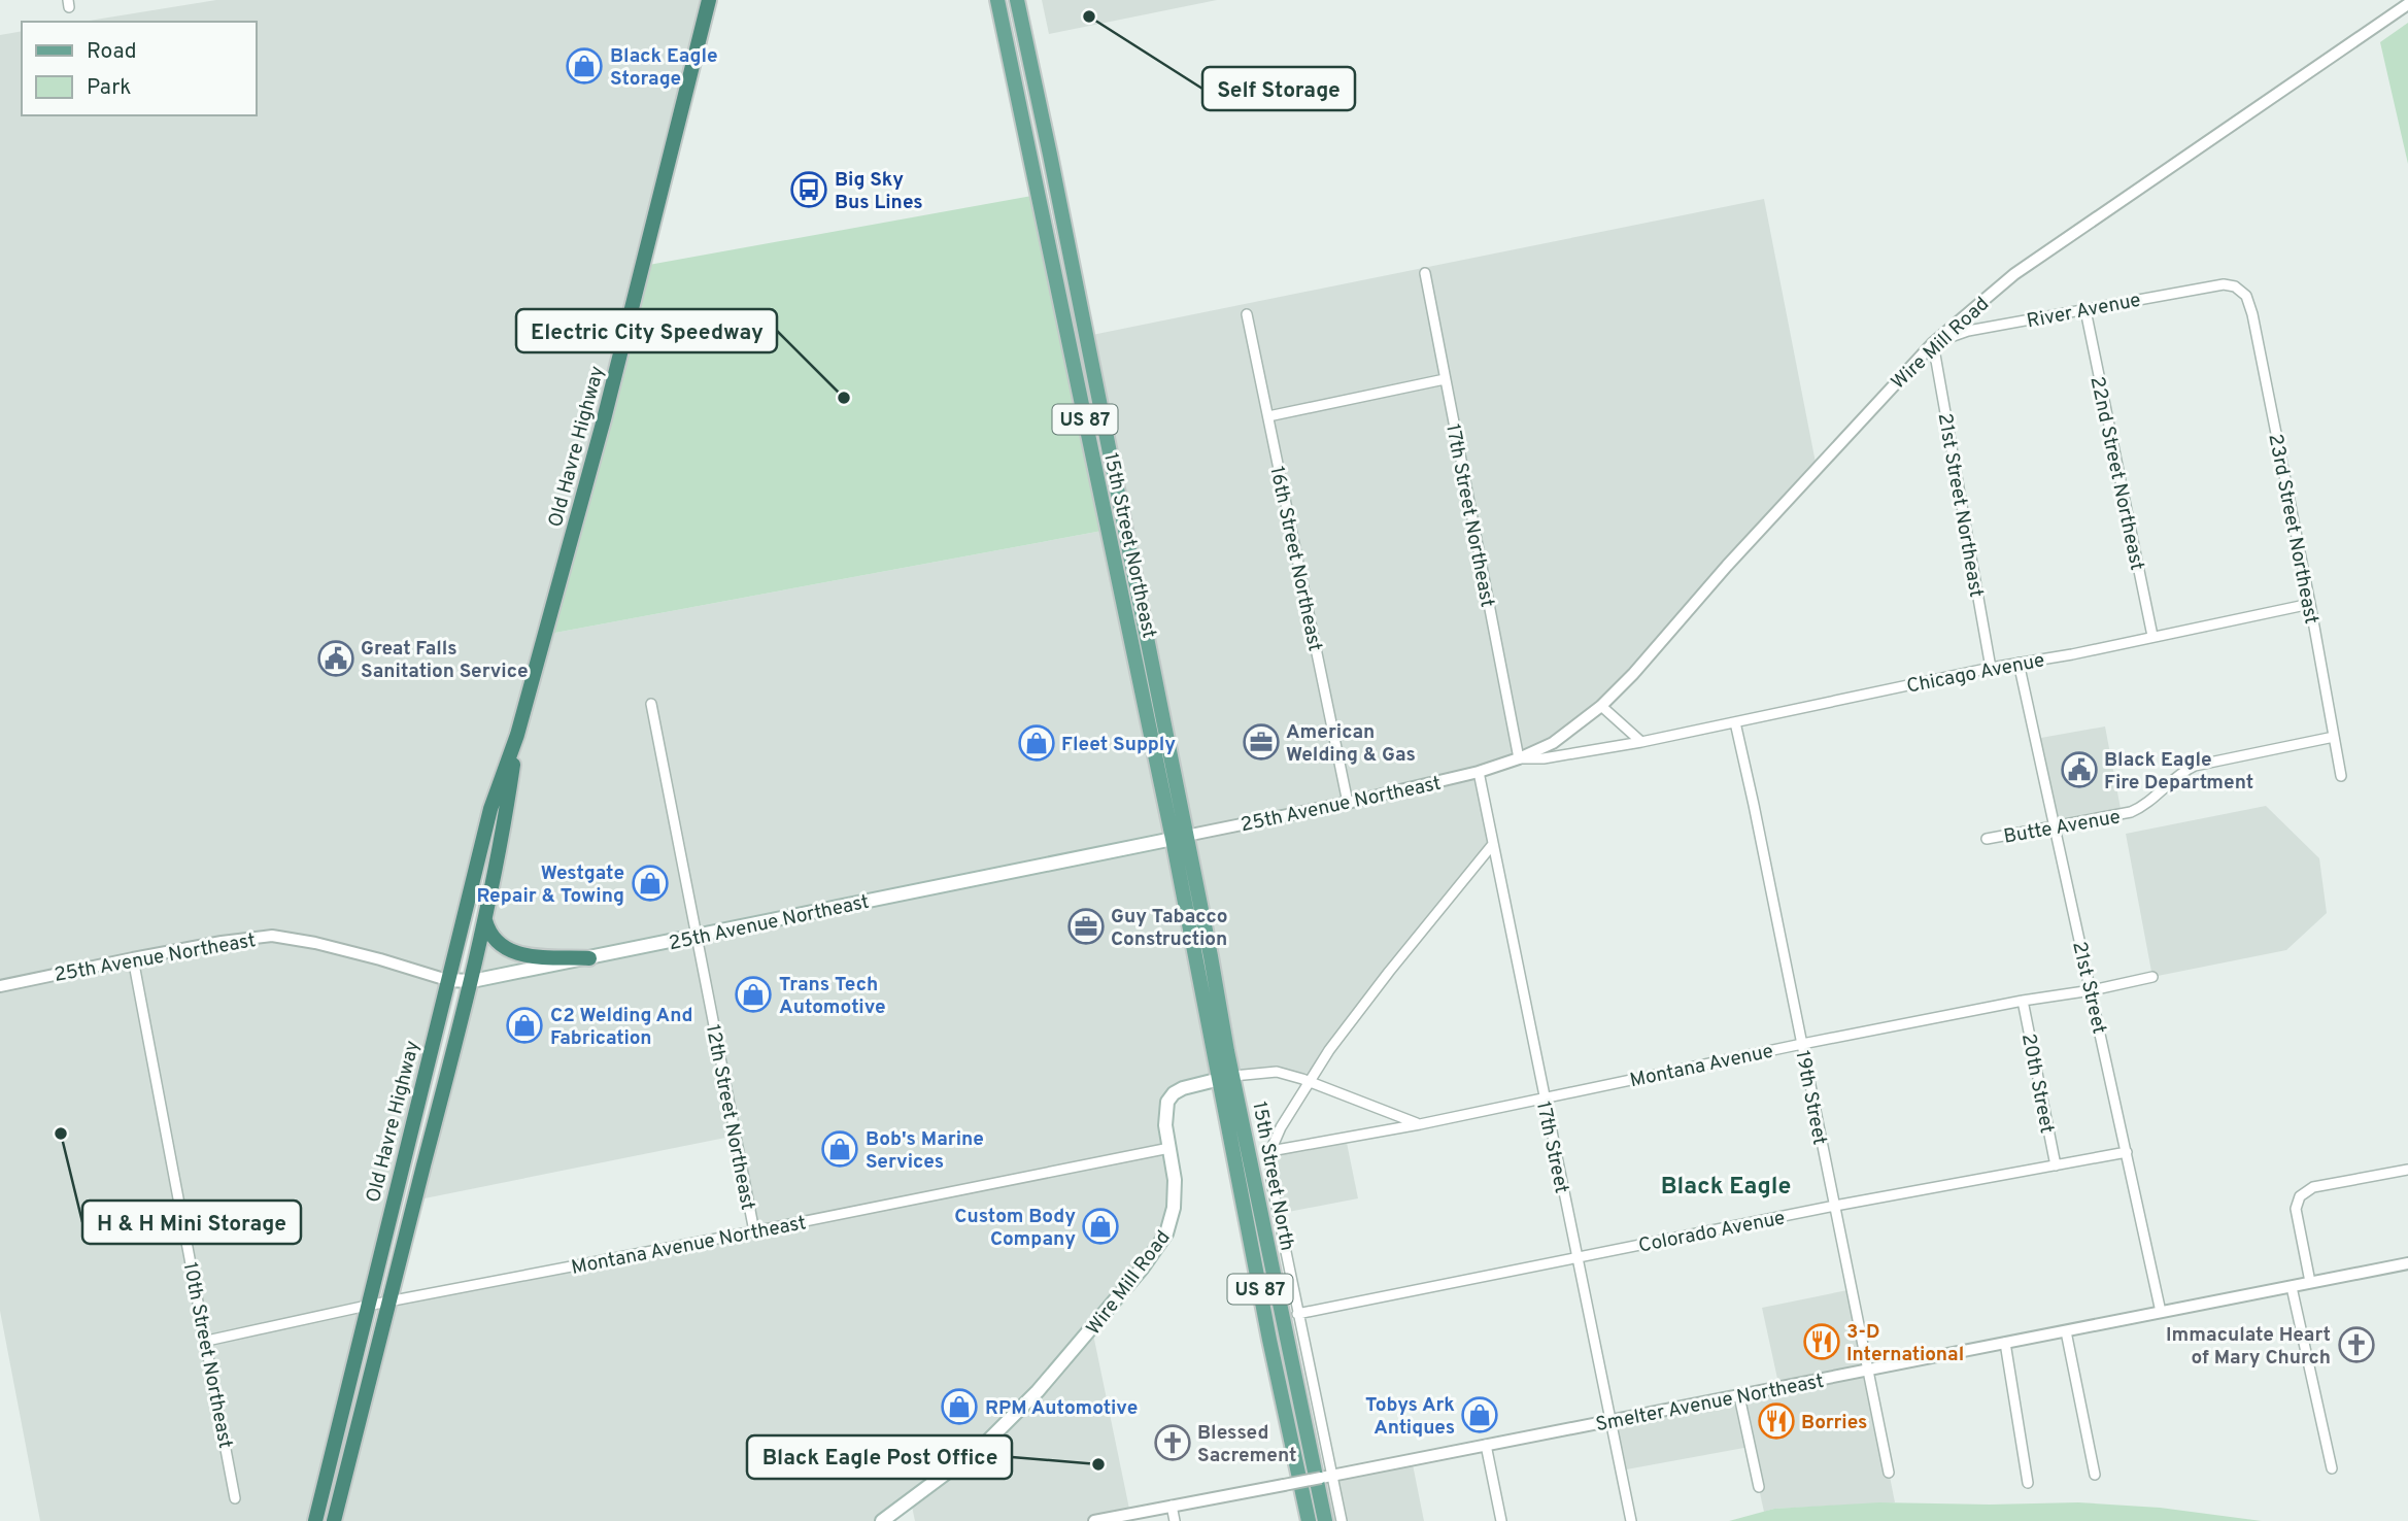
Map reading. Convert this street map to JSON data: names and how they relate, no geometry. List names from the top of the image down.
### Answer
{
  "streets": {
    "highway": ["Old Havre Highway"],
    "main road": [
      "Wire Mill Road",
      "US 87",
      "15th Street Northeast",
      "25th Avenue Northeast",
      "15th Street North"
    ],
    "street": [
      "River Avenue",
      "22nd Street Northeast",
      "21st Street Northeast",
      "17th Street Northeast",
      "23rd Street Northeast",
      "16th Street Northeast",
      "Chicago Avenue",
      "Butte Avenue",
      "21st Street",
      "Montana Avenue",
      "20th Street",
      "19th Street",
      "12th Street Northeast",
      "17th Street",
      "Colorado Avenue",
      "Montana Avenue Northeast",
      "10th Street Northeast",
      "Smelter Avenue Northeast"
    ]
  },
  "crossings": [
    ["River Avenue", "Wire Mill Road"],
    ["River Avenue", "22nd Street Northeast"],
    ["River Avenue", "21st Street Northeast"],
    ["River Avenue", "23rd Street Northeast"],
    ["Wire Mill Road", "21st Street Northeast"],
    ["Wire Mill Road", "25th Avenue Northeast"],
    ["Wire Mill Road", "15th Street North"],
    ["Wire Mill Road", "Montana Avenue Northeast"],
    ["Old Havre Highway", "25th Avenue Northeast"],
    ["Old Havre Highway", "Montana Avenue Northeast"],
    ["22nd Street Northeast", "Chicago Avenue"],
    ["21st Street Northeast", "Chicago Avenue"],
    ["17th Street Northeast", "Chicago Avenue"],
    ["17th Street Northeast", "25th Avenue Northeast"],
    ["23rd Street Northeast", "Chicago Avenue"],
    ["23rd Street Northeast", "Butte Avenue"],
    ["15th Street Northeast", "25th Avenue Northeast"],
    ["15th Street Northeast", "15th Street North"],
    ["16th Street Northeast", "25th Avenue Northeast"],
    ["Chicago Avenue", "25th Avenue Northeast"],
    ["Chicago Avenue", "21st Street"],
    ["Chicago Avenue", "19th Street"],
    ["25th Avenue Northeast", "12th Street Northeast"],
    ["25th Avenue Northeast", "17th Street"],
    ["25th Avenue Northeast", "10th Street Northeast"],
    ["Butte Avenue", "21st Street"],
    ["21st Street", "Montana Avenue"],
    ["21st Street", "Colorado Avenue"],
    ["21st Street", "Smelter Avenue Northeast"],
    ["Montana Avenue", "20th Street"],
    ["Montana Avenue", "19th Street"],
    ["Montana Avenue", "17th Street"],
    ["Montana Avenue", "15th Street North"],
    ["20th Street", "Colorado Avenue"],
    ["19th Street", "Colorado Avenue"],
    ["19th Street", "Smelter Avenue Northeast"],
    ["12th Street Northeast", "Montana Avenue Northeast"],
    ["17th Street", "Colorado Avenue"],
    ["17th Street", "Smelter Avenue Northeast"],
    ["15th Street North", "Colorado Avenue"],
    ["15th Street North", "Smelter Avenue Northeast"],
    ["Montana Avenue Northeast", "10th Street Northeast"]
  ],
  "districts": ["Black Eagle"],
  "places": {
    "other": [
      "Self Storage",
      "Electric City Speedway",
      "H & H Mini Storage",
      "Black Eagle Post Office"
    ],
    "shop": [
      "Black Eagle Storage",
      "Fleet Supply",
      "Westgate Repair & Towing",
      "Trans Tech Automotive",
      "C2 Welding And Fabrication",
      "Bob's Marine Services",
      "Custom Body Company",
      "RPM Automotive",
      "Tobys Ark Antiques"
    ],
    "bus stop": ["Big Sky Bus Lines"],
    "public building": ["Great Falls Sanitation Service", "Black Eagle Fire Department"],
    "office": ["American Welding & Gas", "Guy Tabacco Construction"],
    "restaurant": ["3-D International", "Borries"],
    "church": ["Immaculate Heart of Mary Church", "Blessed Sacrement"]
  },
  "legend": ["Road", "Park"]
}
